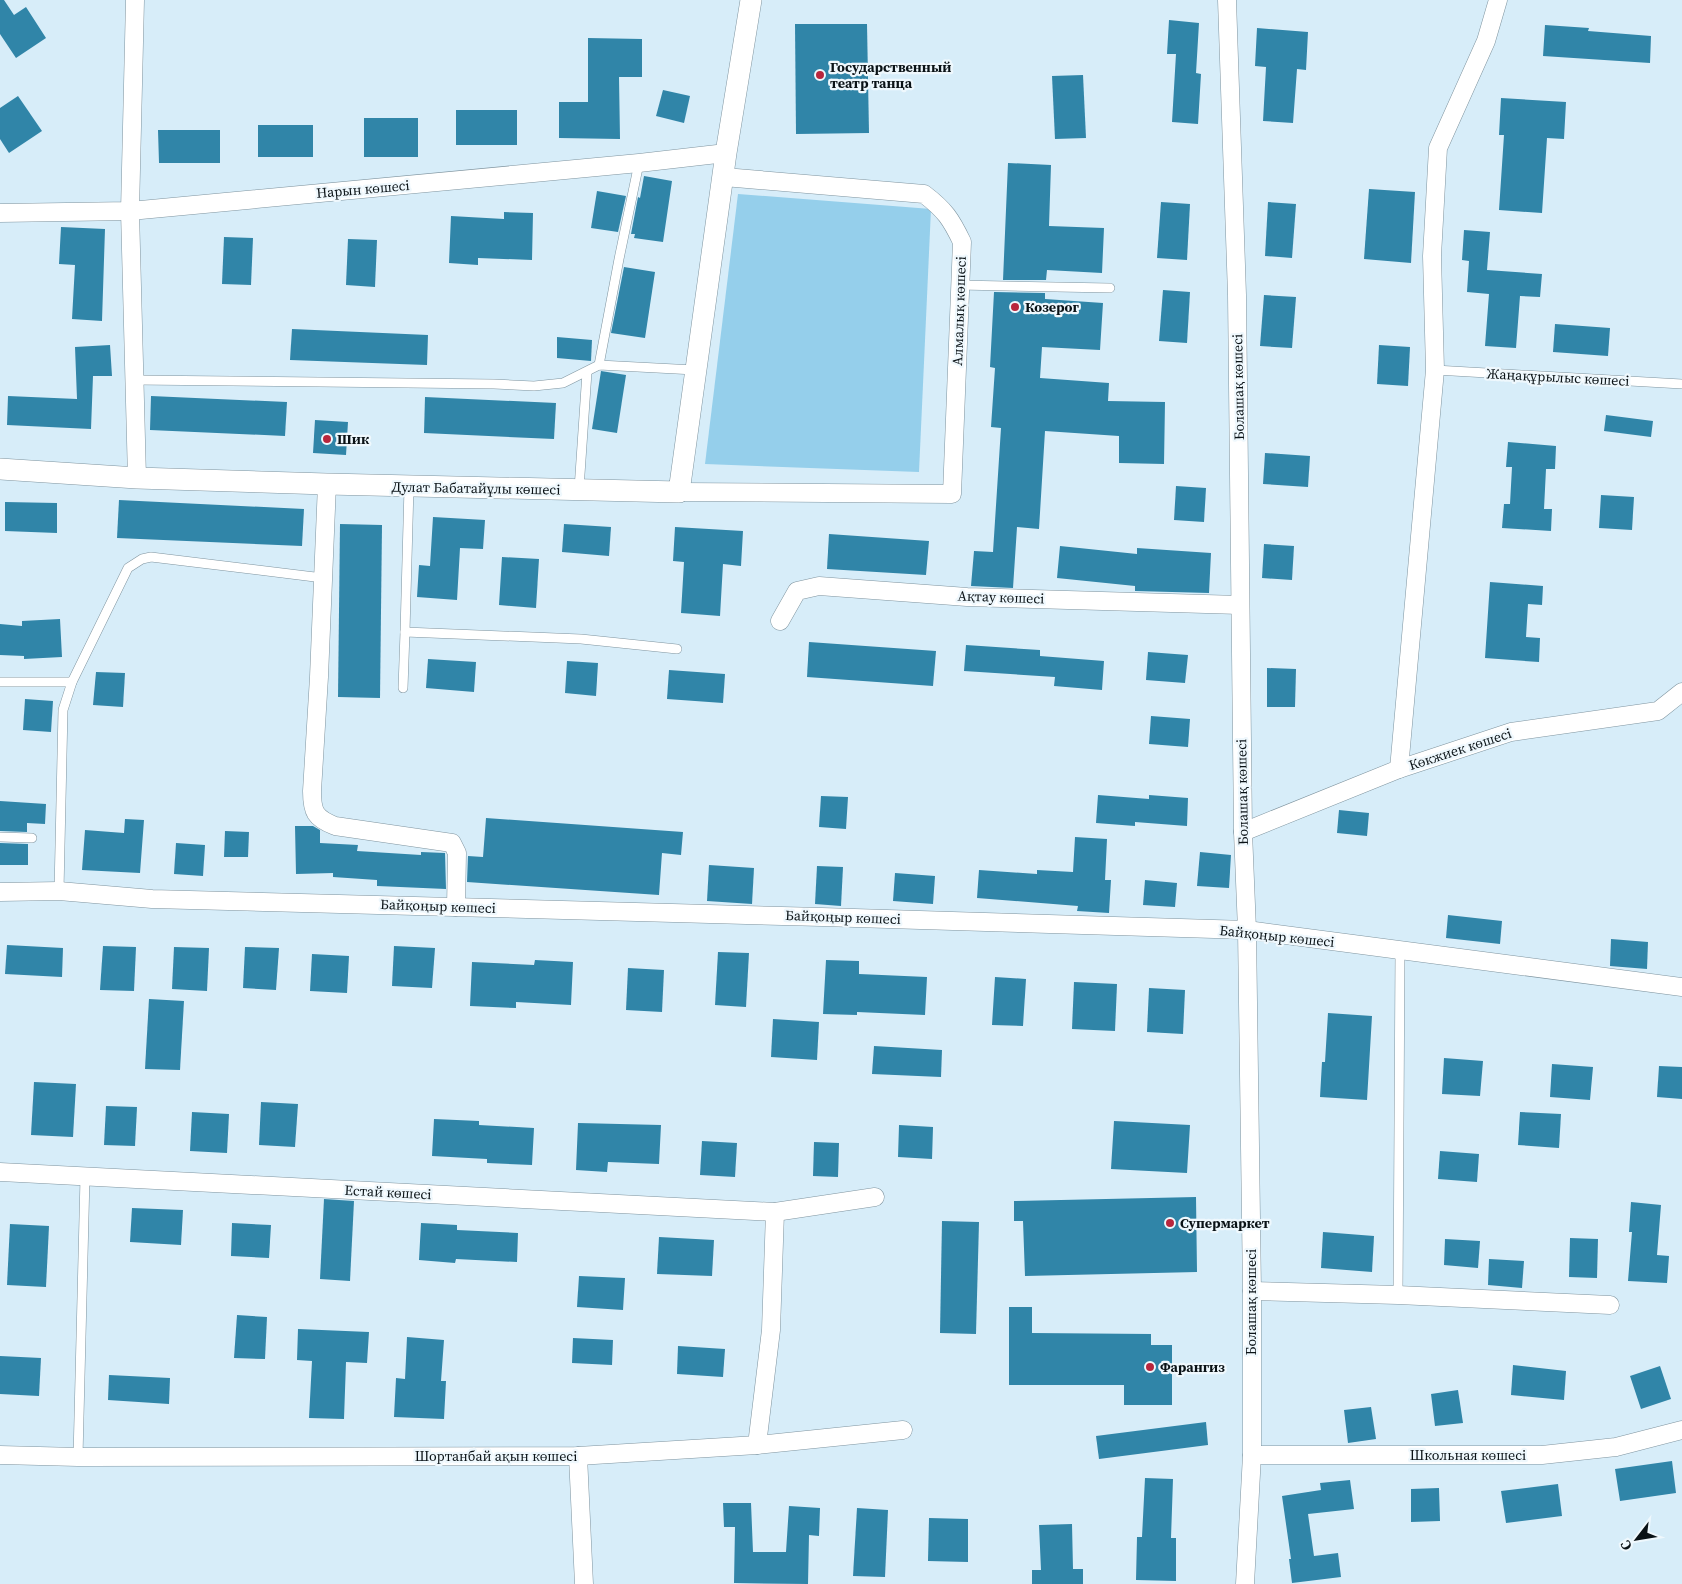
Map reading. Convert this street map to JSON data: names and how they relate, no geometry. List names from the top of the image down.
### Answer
{
  "streets": {
    "street": [
      "Нарын көшесі",
      "Алмалық көшесі",
      "Болашақ көшесі",
      "Дулат Бабатайұлы көшесі",
      "Ақтау көшесі",
      "Көкжиек көшесі",
      "Байқоңыр көшесі",
      "Естай көшесі",
      "Школьная көшесі",
      "Шортанбай ақын көшесі"
    ],
    "lane": ["Жаңақұрылыс көшесі"]
  },
  "crossings": [
    ["Алмалық көшесі", "Дулат Бабатайұлы көшесі"],
    ["Болашақ көшесі", "Ақтау көшесі"],
    ["Болашақ көшесі", "Көкжиек көшесі"],
    ["Болашақ көшесі", "Байқоңыр көшесі"],
    ["Болашақ көшесі", "Школьная көшесі"]
  ],
  "places": [
    "Государственный театр танца",
    "Козерог",
    "Шик",
    "Супермаркет",
    "Фарангиз"
  ],
  "north": "bottom left"
}
